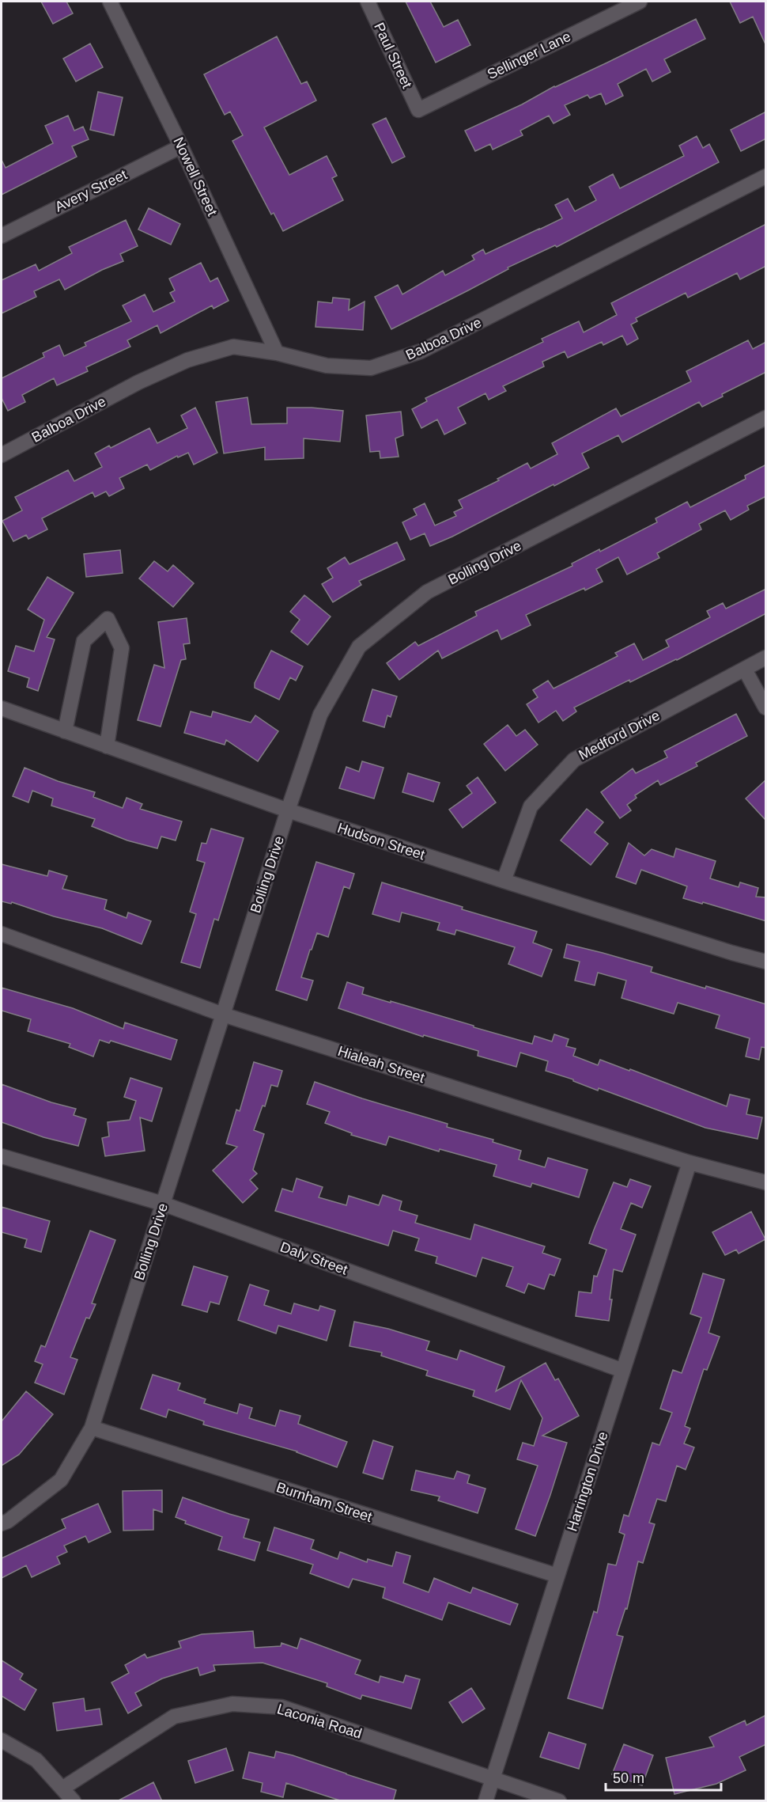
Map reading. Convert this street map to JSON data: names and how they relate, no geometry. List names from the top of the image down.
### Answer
{
  "streets": {
    "street": [
      "Paul Street",
      "Sellinger Lane",
      "Nowell Street",
      "Avery Street",
      "Balboa Drive",
      "Bolling Drive",
      "Medford Drive",
      "Hudson Street",
      "Hialeah Street",
      "Daly Street",
      "Harrington Drive",
      "Burnham Street",
      "Laconia Road"
    ]
  },
  "crossings": [
    ["Paul Street", "Sellinger Lane"],
    ["Nowell Street", "Avery Street"],
    ["Nowell Street", "Balboa Drive"],
    ["Bolling Drive", "Hudson Street"],
    ["Bolling Drive", "Hialeah Street"],
    ["Bolling Drive", "Daly Street"],
    ["Bolling Drive", "Burnham Street"],
    ["Medford Drive", "Hudson Street"],
    ["Hialeah Street", "Harrington Drive"],
    ["Daly Street", "Harrington Drive"],
    ["Harrington Drive", "Burnham Street"],
    ["Harrington Drive", "Laconia Road"]
  ],
  "scale_bar": "50 m"
}
